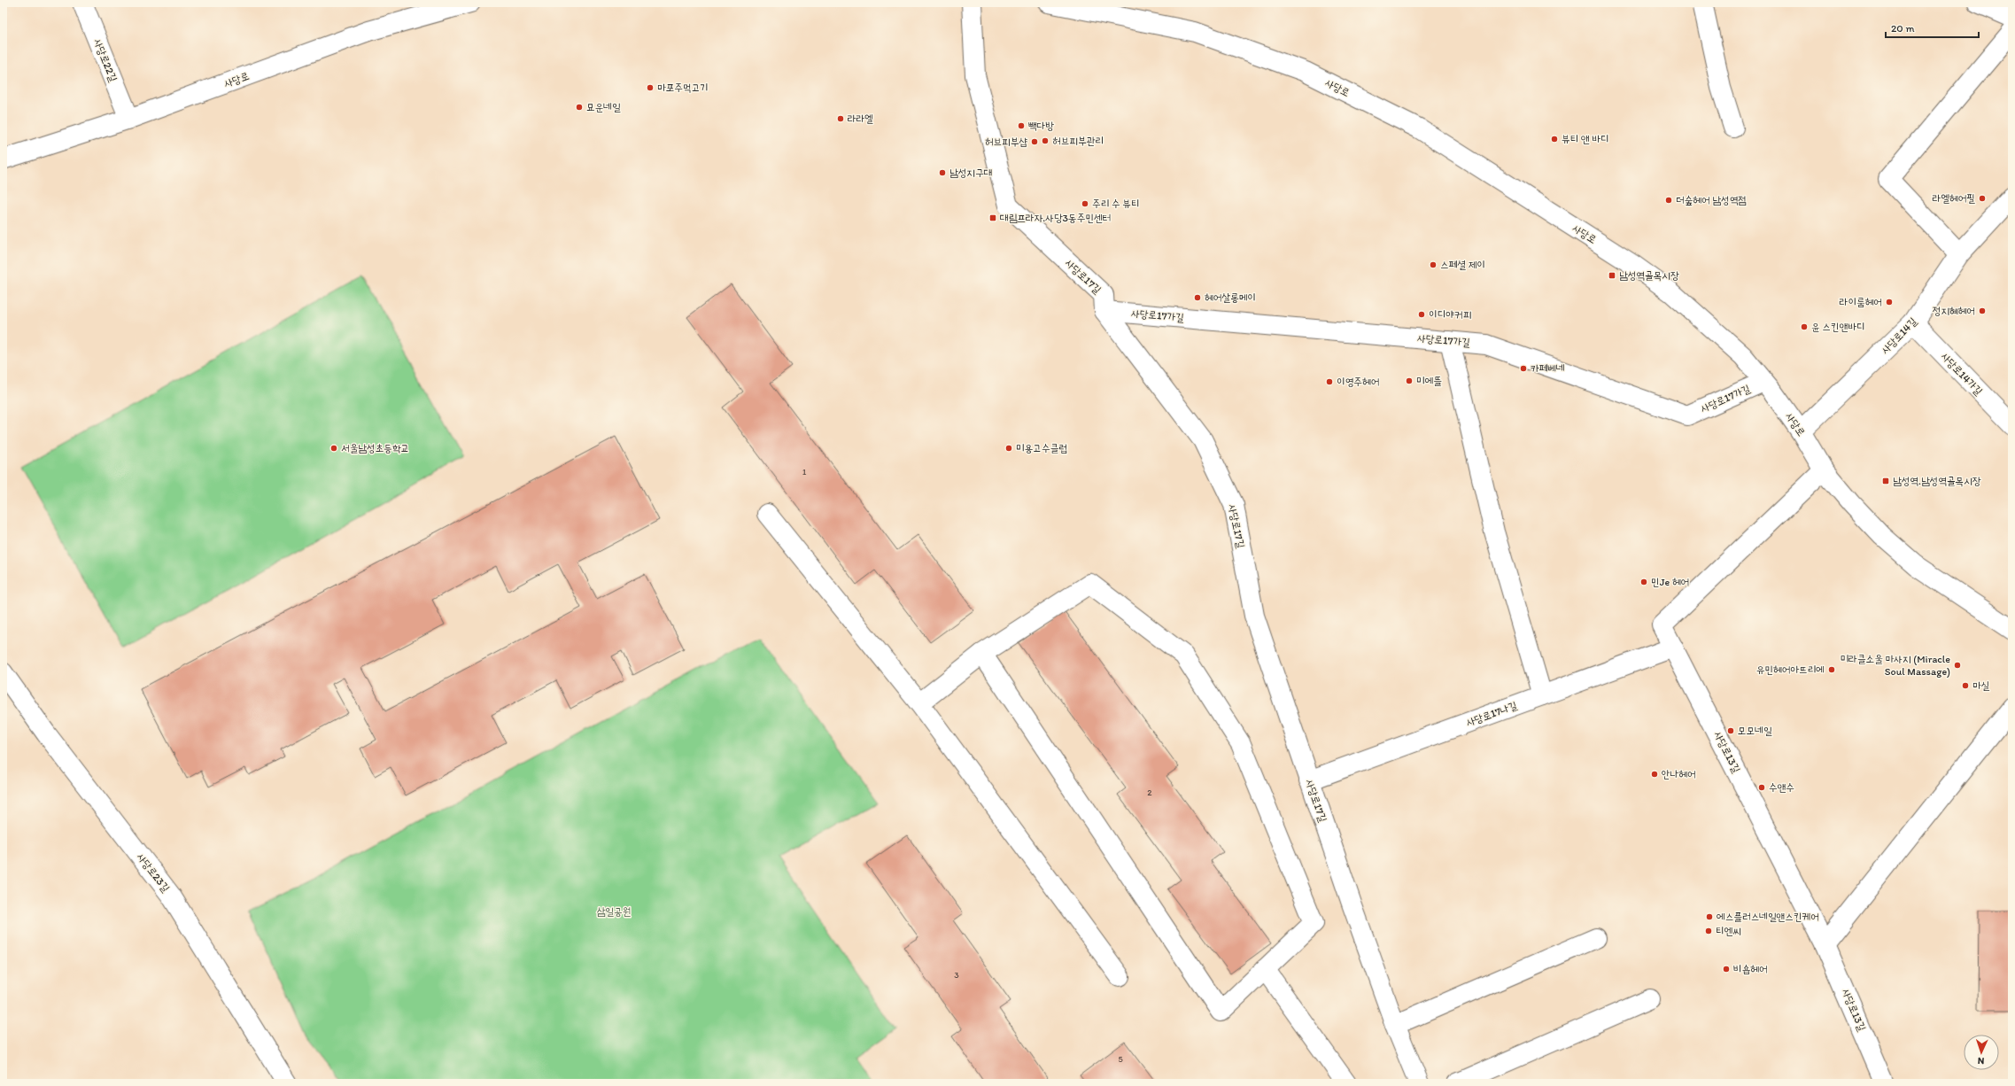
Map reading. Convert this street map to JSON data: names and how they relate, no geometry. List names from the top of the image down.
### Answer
{
  "streets": {
    "street": [
      "사당로22길",
      "사당로",
      "사당로17길",
      "사당로17가길",
      "사당로14길",
      "사당로14가길",
      "사당로17나길",
      "사당로13길",
      "사당로23길"
    ]
  },
  "crossings": [
    ["사당로22길", "사당로"],
    ["사당로", "사당로17가길"],
    ["사당로", "사당로14길"],
    ["사당로", "사당로13길"],
    ["사당로17길", "사당로17가길"],
    ["사당로17길", "사당로17나길"],
    ["사당로14길", "사당로14가길"],
    ["사당로17나길", "사당로13길"]
  ],
  "parks": ["삼일공원"],
  "places": {
    "other": [
      "마포주먹고기",
      "묘운네일",
      "라라엘",
      "빽다방",
      "뷰티 앤 바디",
      "허브피부관리",
      "허브피부샵",
      "남성지구대",
      "라엘헤어필",
      "더숲헤어 남성역점",
      "주리 수 뷰티",
      "스페셜 제이",
      "헤어살롱메이",
      "라이룸헤어",
      "정지혜헤어",
      "이디야커피",
      "윤 스킨앤바디",
      "카페베네",
      "미에뜰",
      "이영주헤어",
      "서울남성초등학교",
      "미용고수클럽",
      "민Je 헤어",
      "미라클소울 마사지 (Miracle Soul Massage)",
      "유민헤어아뜨리에",
      "마실",
      "모모네일",
      "안나헤어",
      "수앤수",
      "에스플러스네일앤스킨케어",
      "티엔씨",
      "비숍헤어"
    ],
    "transit": ["대림프라자.사당3동주민센터", "남성역골목시장", "남성역.남성역골목시장"]
  },
  "house_numbers": [
    "1",
    "2",
    "3",
    "5"
  ],
  "scale_bar": "20 m",
  "north": "bottom"
}
